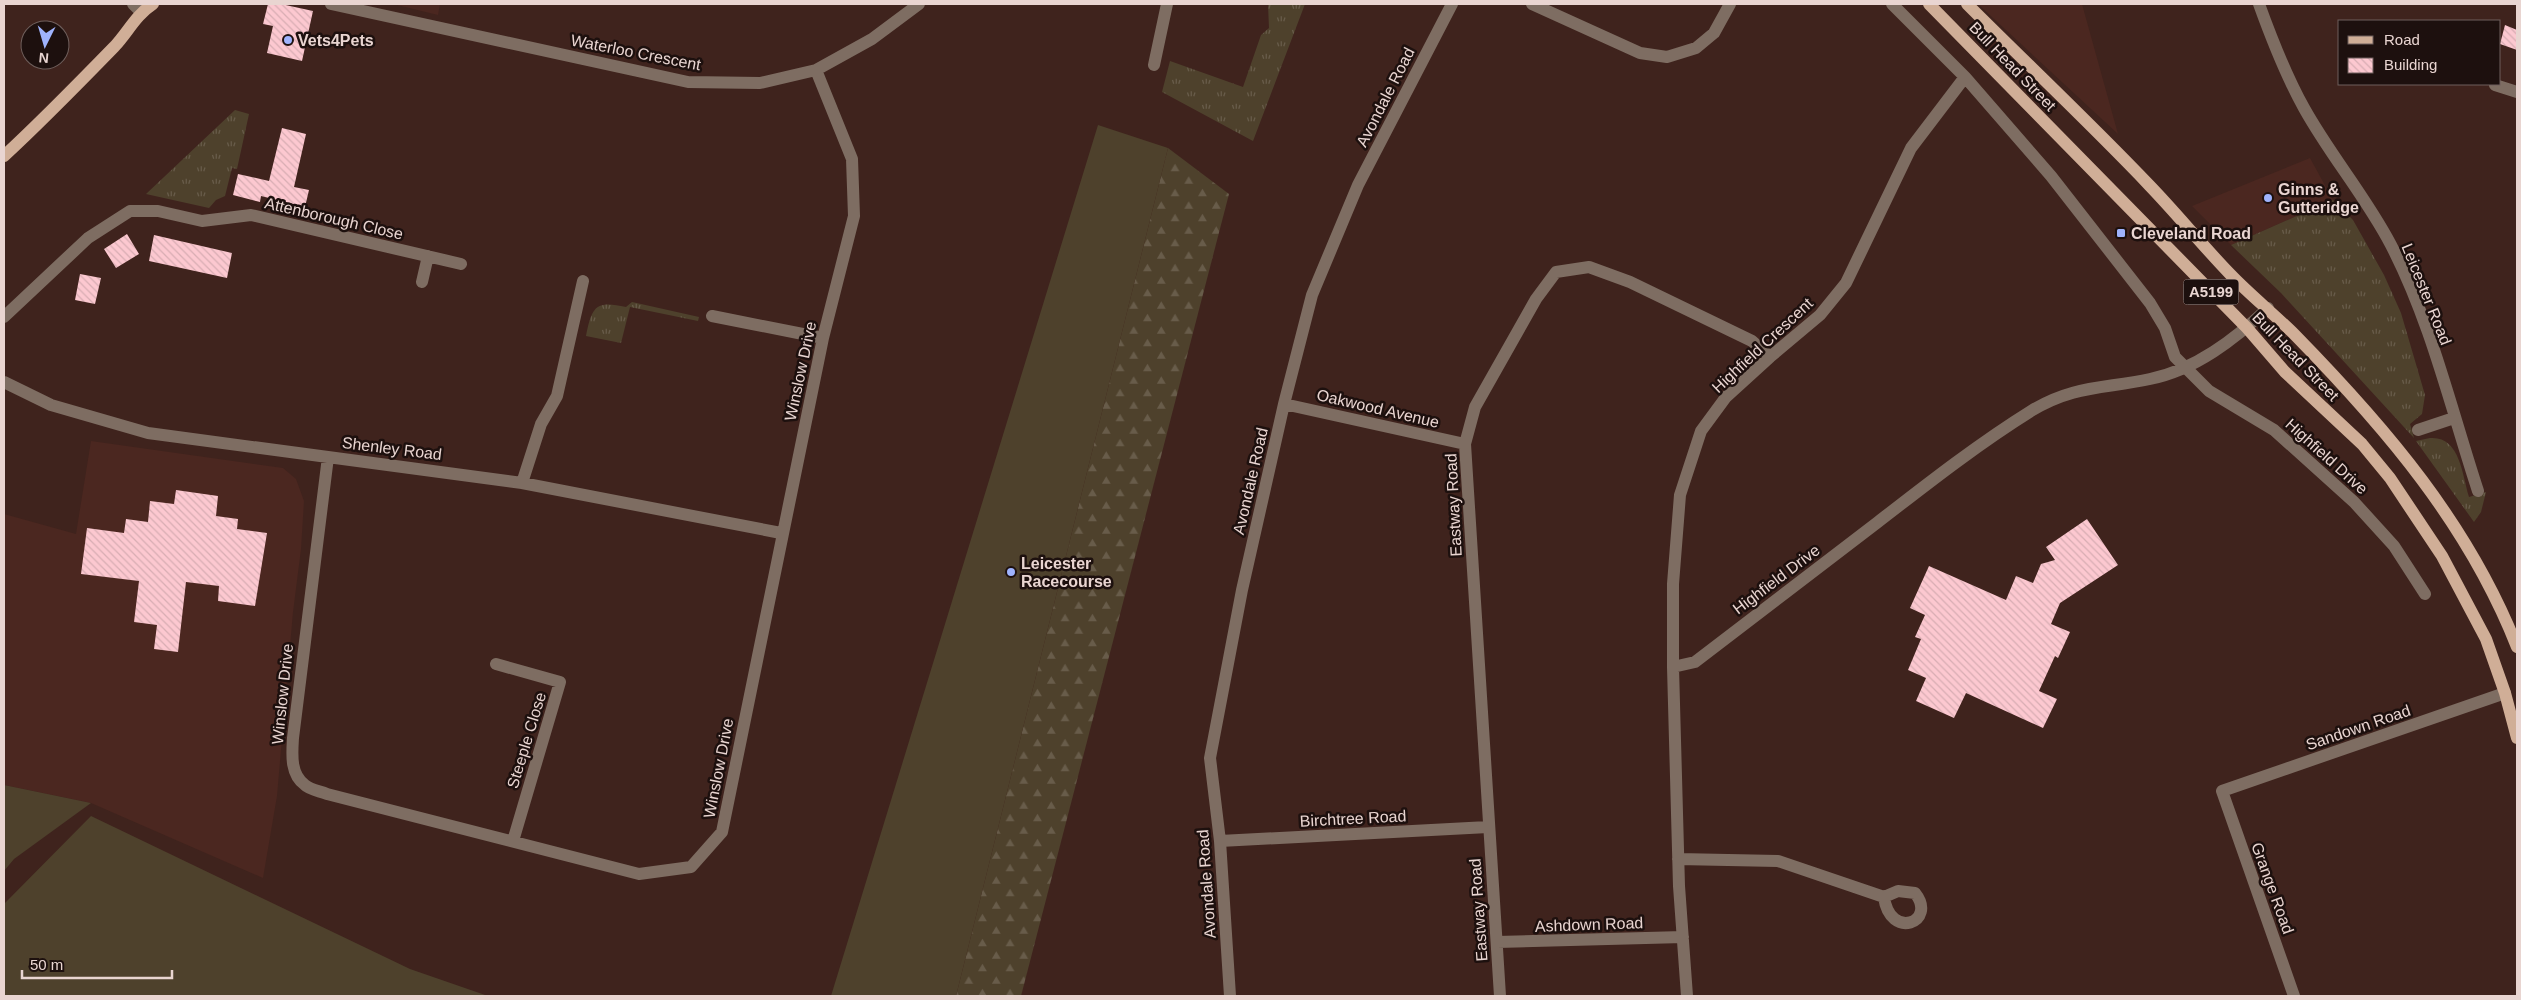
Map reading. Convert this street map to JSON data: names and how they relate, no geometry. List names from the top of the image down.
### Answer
{
  "streets": {
    "main road": ["Bull Head Street", "A5199"],
    "street": [
      "Waterloo Crescent",
      "Avondale Road",
      "Attenborough Close",
      "Leicester Road",
      "Highfield Crescent",
      "Winslow Drive",
      "Oakwood Avenue",
      "Shenley Road",
      "Highfield Drive",
      "Eastway Road",
      "Sandown Road",
      "Steeple Close",
      "Birchtree Road",
      "Grange Road",
      "Ashdown Road"
    ]
  },
  "crossings": [
    ["Waterloo Crescent", "Winslow Drive"],
    ["Bull Head Street", "A5199"],
    ["Bull Head Street", "Highfield Drive"],
    ["Bull Head Street", "Sandown Road"],
    ["Avondale Road", "Oakwood Avenue"],
    ["Avondale Road", "Birchtree Road"],
    ["A5199", "Sandown Road"],
    ["Highfield Crescent", "Highfield Drive"],
    ["Highfield Crescent", "Eastway Road"],
    ["Winslow Drive", "Shenley Road"],
    ["Winslow Drive", "Steeple Close"],
    ["Oakwood Avenue", "Eastway Road"],
    ["Eastway Road", "Birchtree Road"],
    ["Eastway Road", "Ashdown Road"],
    ["Sandown Road", "Grange Road"]
  ],
  "places": {
    "other": ["Vets4Pets", "Ginns & Gutteridge", "Leicester Racecourse"],
    "transit": ["Cleveland Road"]
  },
  "legend": ["Road", "Building"],
  "scale_bar": "50 m",
  "north": "bottom"
}
